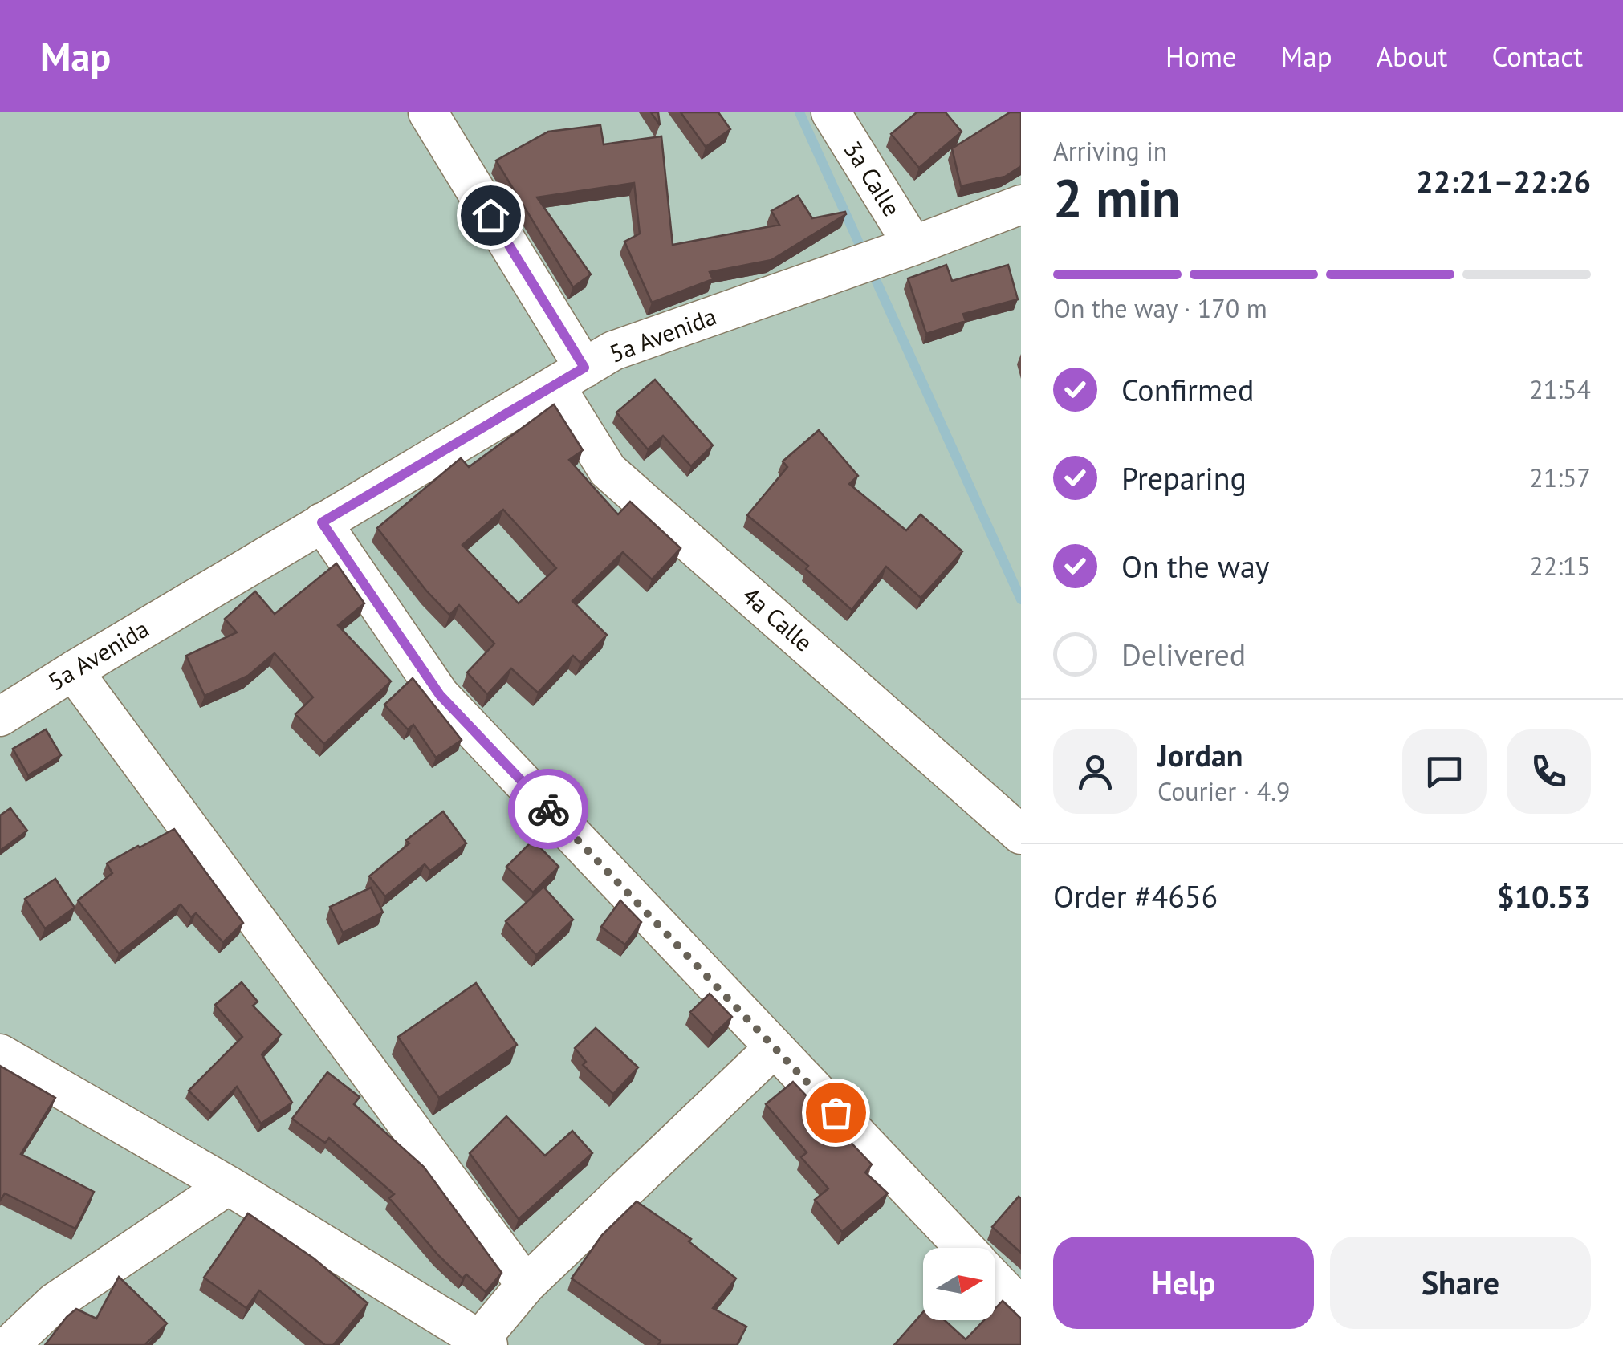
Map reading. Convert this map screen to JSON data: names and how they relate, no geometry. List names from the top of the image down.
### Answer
{
  "streets": {
    "street": ["3a Calle", "5a Avenida", "4a Calle"]
  },
  "crossings": [
    ["3a Calle", "5a Avenida"],
    ["5a Avenida", "4a Calle"]
  ],
  "north": "right",
  "page": {
    "header": "Map",
    "nav": [
      "Home",
      "Map",
      "About",
      "Contact"
    ],
    "heading": ["2 min", "Arriving in", "22:21–22:26"],
    "panel": [
      "Jordan",
      "Courier · 4.9",
      "Order #4656",
      "$10.53"
    ],
    "bar": "On the way · 170 m",
    "list": [
      ["Confirmed", "21:54"],
      ["Preparing", "21:57"],
      ["On the way", "22:15"],
      "Delivered"
    ],
    "buttons": ["Help", "Share"]
  }
}
